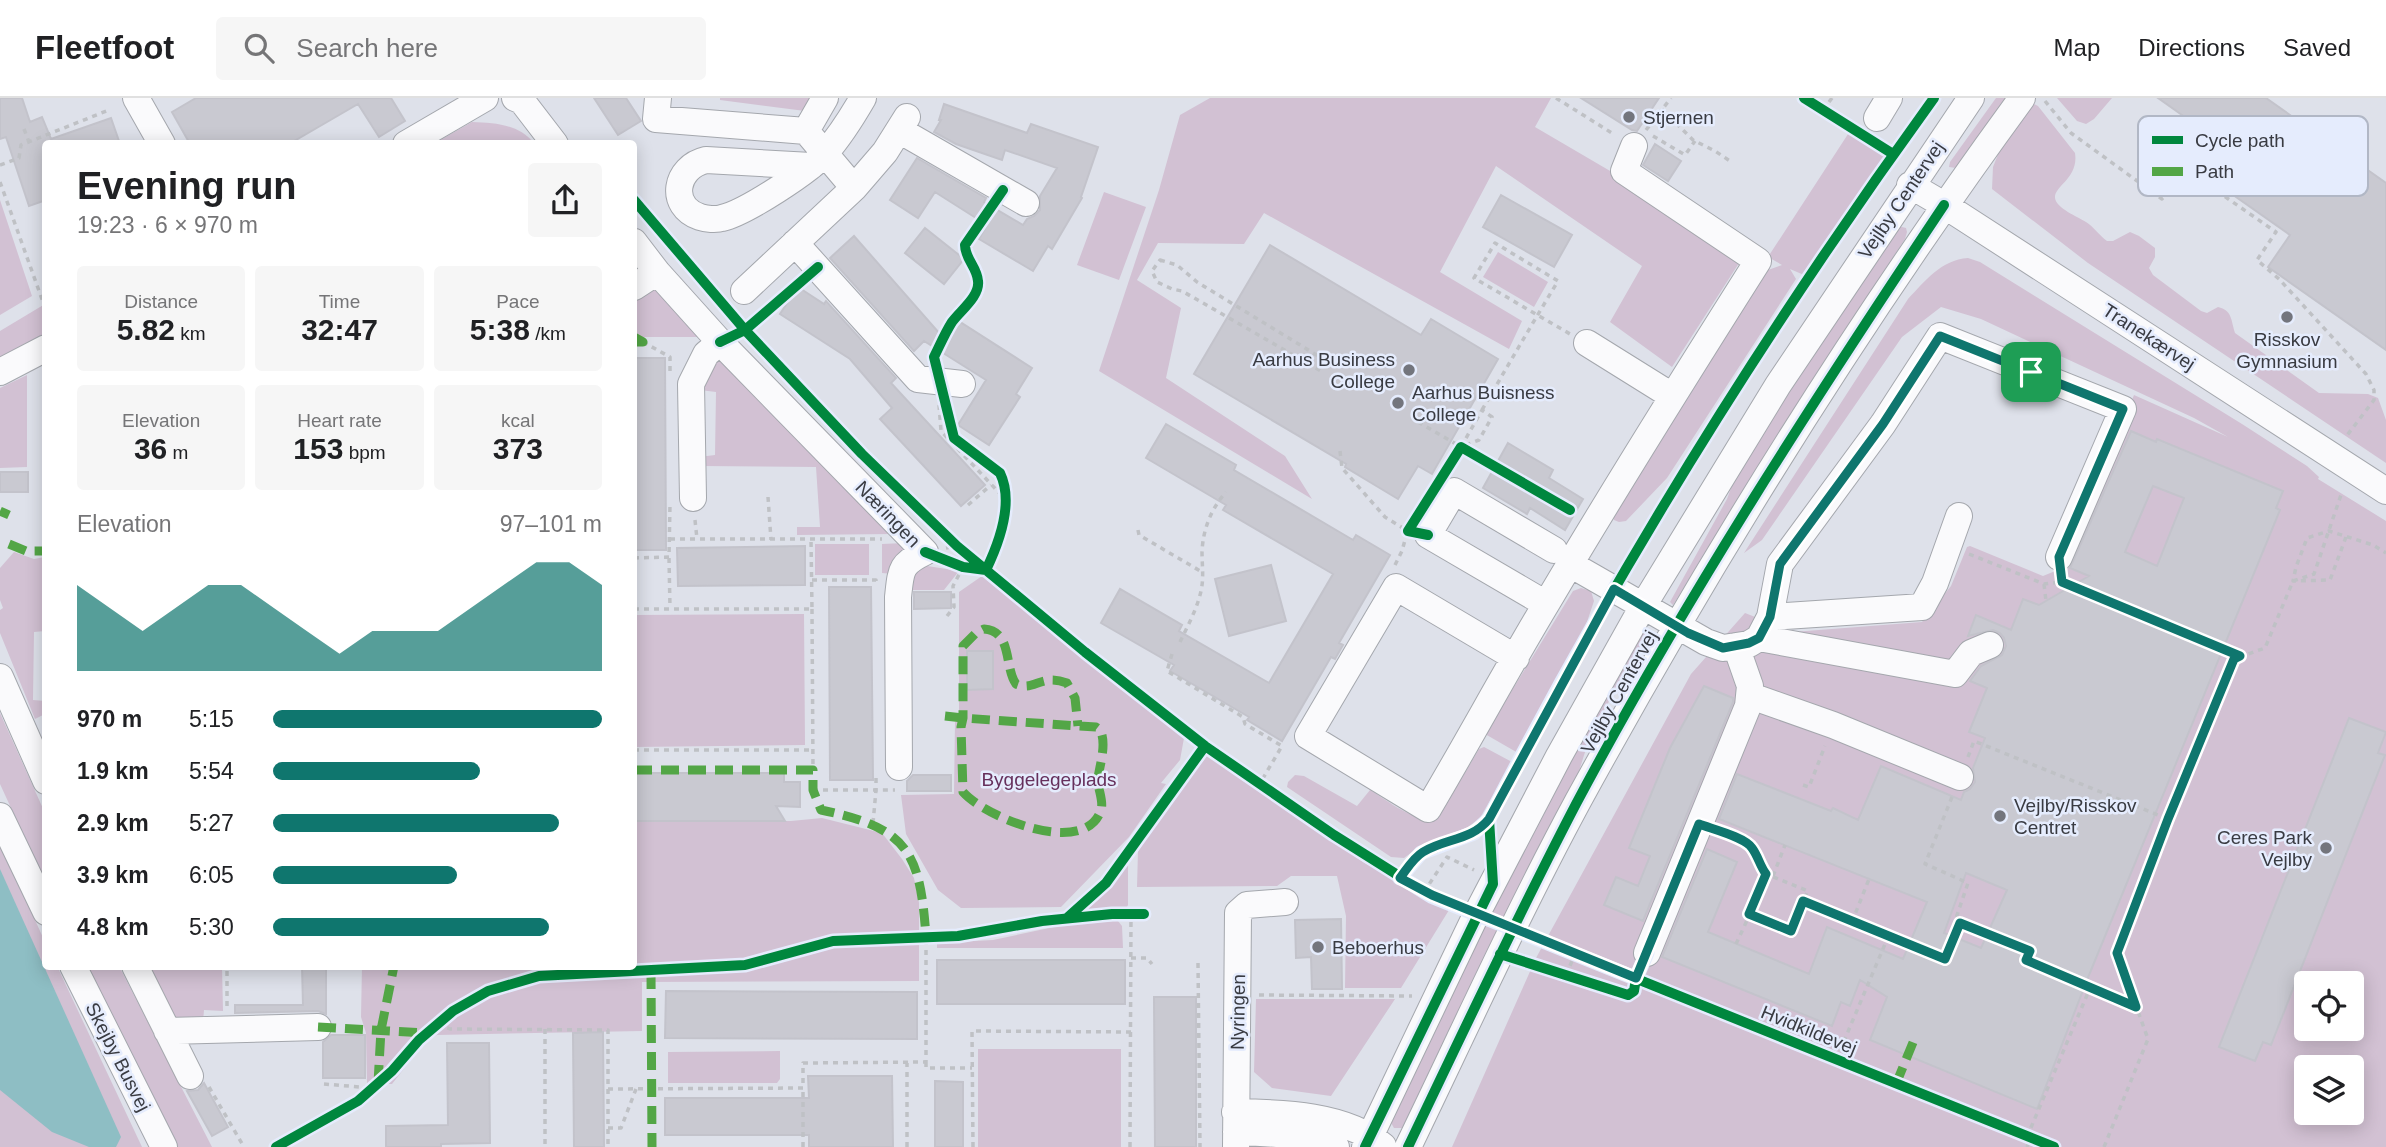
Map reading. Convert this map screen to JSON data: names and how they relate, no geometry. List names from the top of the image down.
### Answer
{
  "streets": {
    "street": [
      "Vejlby Centervej",
      "Tranekærvej",
      "Næringen",
      "Nyringen",
      "Skejby Busvej"
    ],
    "cycle path": ["Hvidkildevej"]
  },
  "crossings": [
    ["Vejlby Centervej", "Tranekærvej"]
  ],
  "parks": ["Byggelegeplads"],
  "places": [
    "Stjernen",
    "Risskov Gymnasium",
    "Aarhus Business College",
    "Aarhus Buisness College",
    "Vejlby/Risskov Centret",
    "Ceres Park Vejlby",
    "Beboerhus"
  ],
  "legend": ["Cycle path", "Path"],
  "page": {
    "header": "Fleetfoot",
    "search": "Search here",
    "nav": ["Map", "Directions", "Saved"],
    "heading": ["Evening run", "19:23 · 6 × 970 m"],
    "stats": [
      ["Distance", "5.82 km"],
      ["Time", "32:47"],
      ["Pace", "5:38 /km"],
      ["Elevation", "36 m"],
      ["Heart rate", "153 bpm"],
      ["kcal", "373"]
    ],
    "chart": ["Elevation", "97–101 m"],
    "list": [
      {
        "name": "970 m",
        "note": "5:15"
      },
      {
        "name": "1.9 km",
        "note": "5:54"
      },
      {
        "name": "2.9 km",
        "note": "5:27"
      },
      {
        "name": "3.9 km",
        "note": "6:05"
      },
      {
        "name": "4.8 km",
        "note": "5:30"
      }
    ]
  }
}
